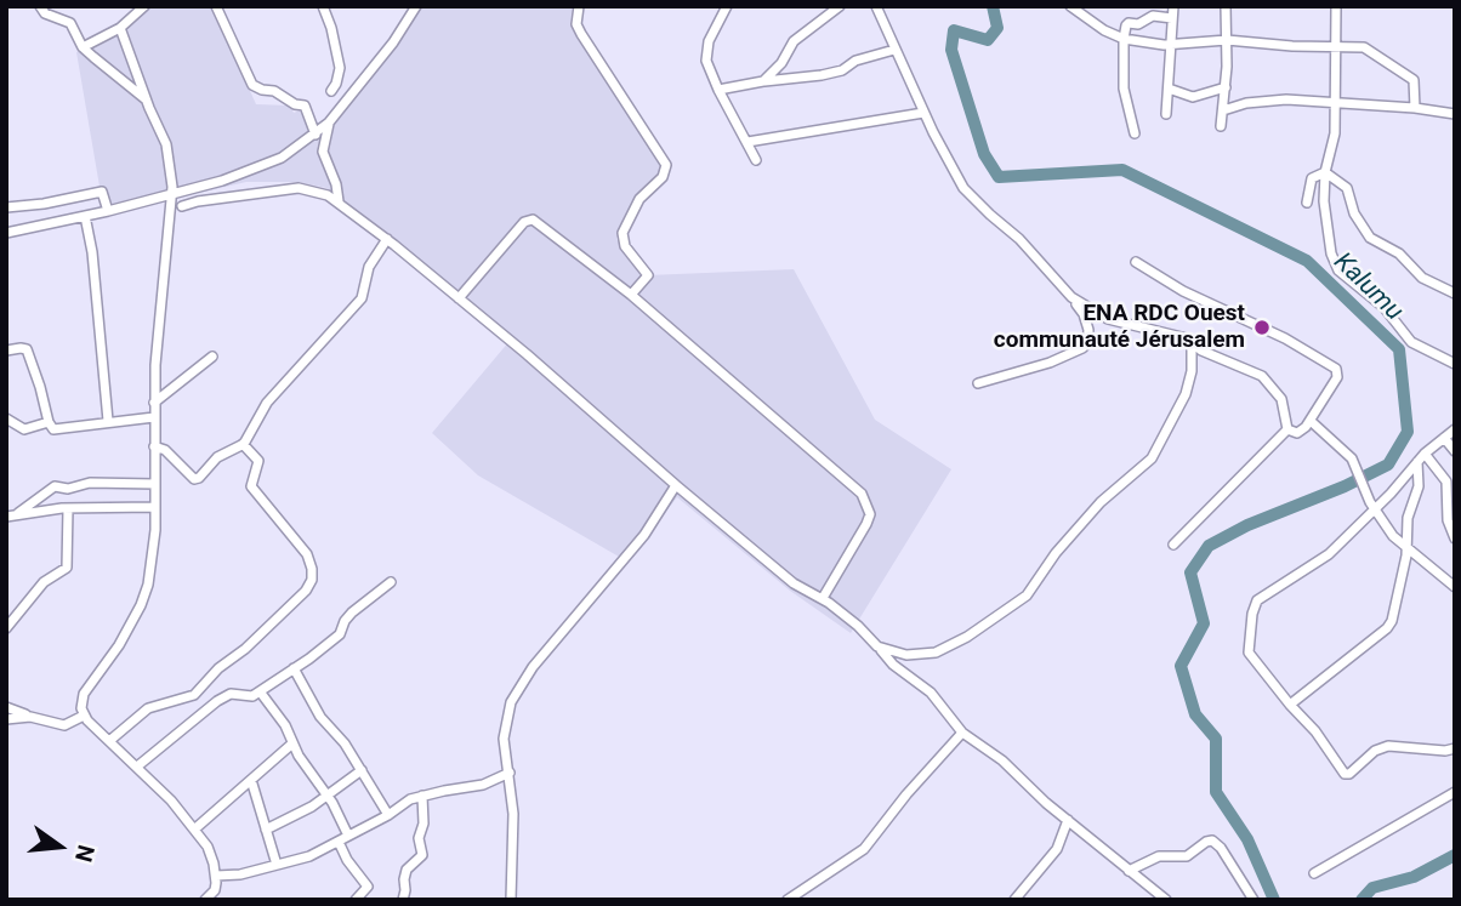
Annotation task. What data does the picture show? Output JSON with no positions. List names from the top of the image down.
{
  "water": ["Kalumu"],
  "places": ["ENA RDC Ouest communauté Jérusalem"],
  "north": "right"
}
